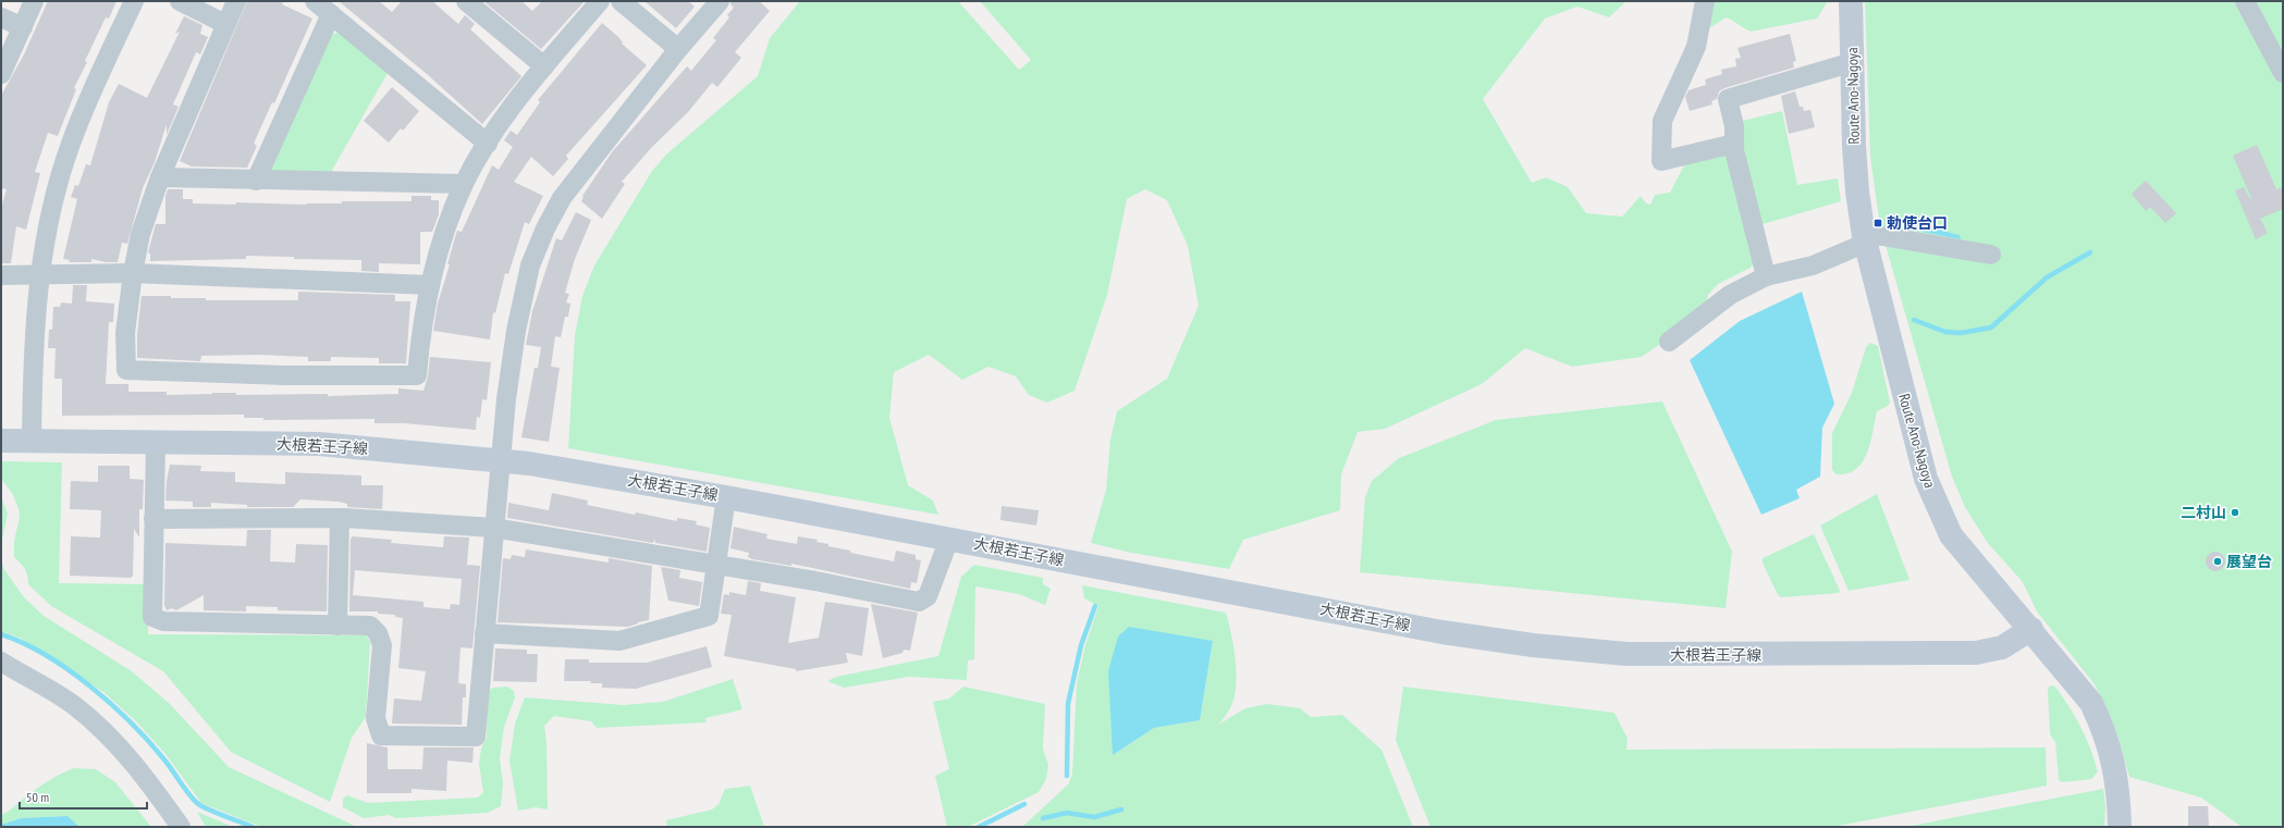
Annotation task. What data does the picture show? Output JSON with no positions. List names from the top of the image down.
{
  "streets": {
    "street": ["Route Ano-Nagoya", "大根若王子線"]
  },
  "crossings": [
    ["Route Ano-Nagoya", "大根若王子線"]
  ],
  "places": {
    "transit": ["勅使台口"],
    "other": ["二村山", "展望台"]
  },
  "scale_bar": "50 m"
}
